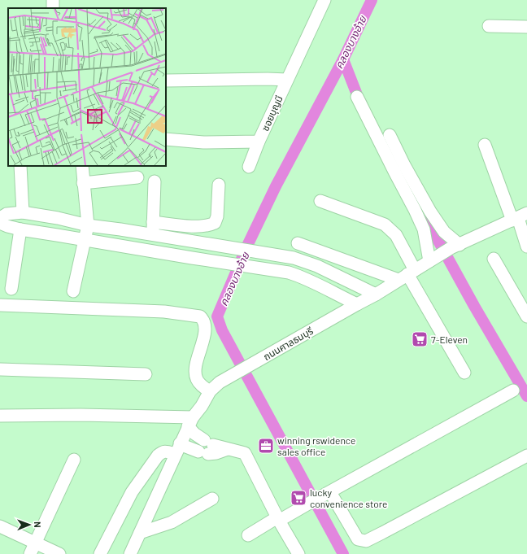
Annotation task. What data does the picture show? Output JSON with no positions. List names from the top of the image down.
{
  "streets": {
    "street": ["ซอยบุญมี", "ถนนศาลธนบุรี"]
  },
  "water": ["คลองบางอ้าย"],
  "places": {
    "supermarket": ["7-Eleven", "lucky convenience store"],
    "office": ["winning rswidence sales office"]
  },
  "north": "right"
}
